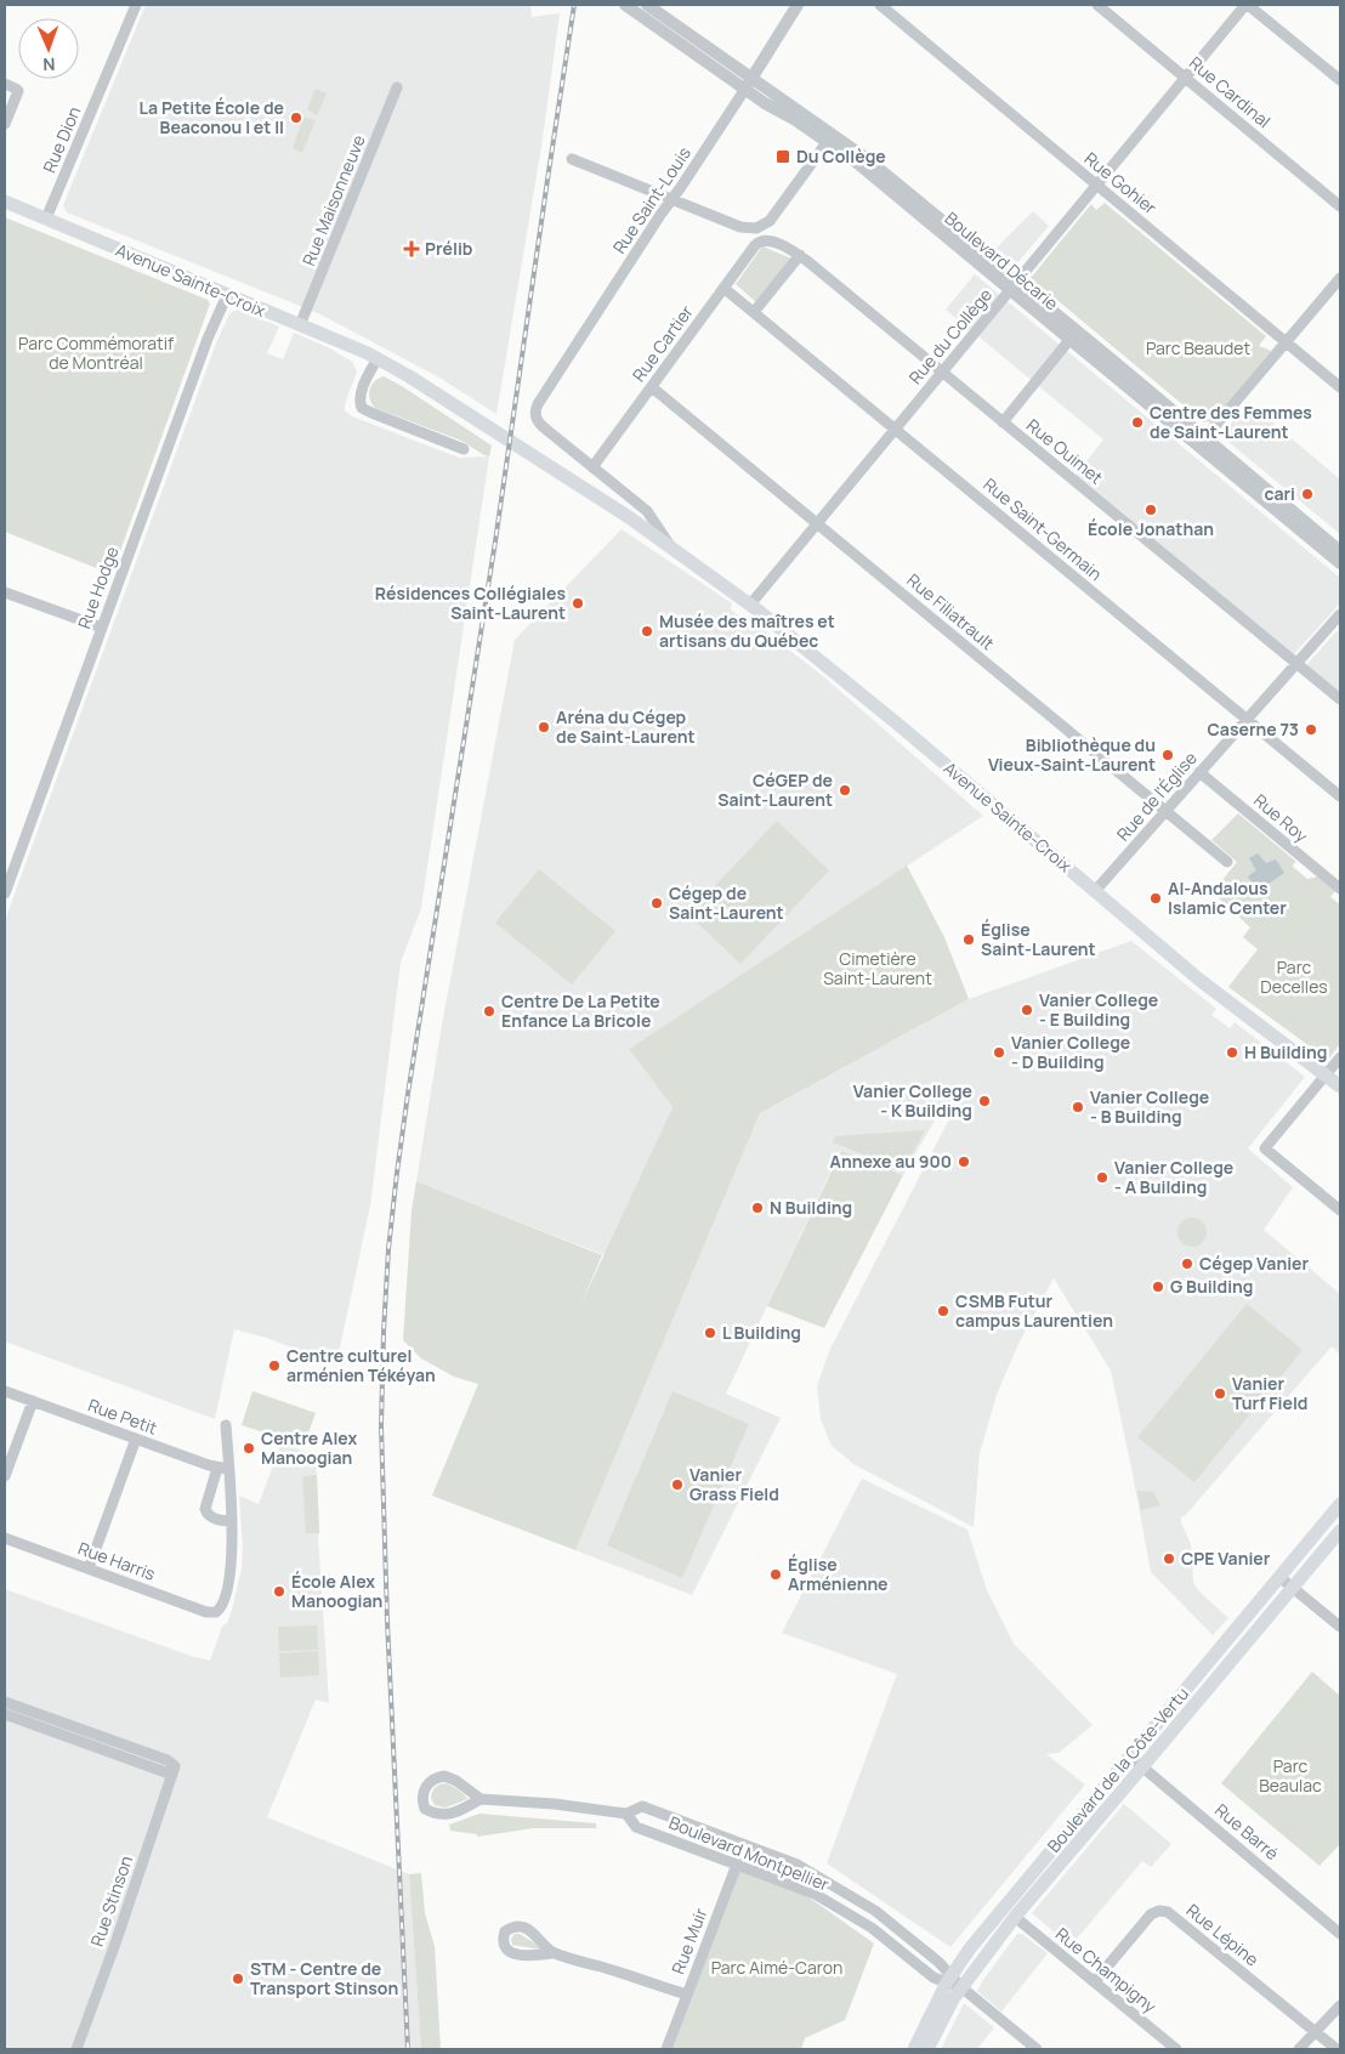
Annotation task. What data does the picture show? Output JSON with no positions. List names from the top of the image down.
{
  "streets": {
    "main road": ["Avenue Sainte-Croix", "Boulevard de la Côte-Vertu"],
    "street": [
      "Rue Cardinal",
      "Rue Dion",
      "Rue Gohier",
      "Rue Maisonneuve",
      "Rue Saint-Louis",
      "Boulevard Décarie",
      "Rue du Collège",
      "Rue Cartier",
      "Rue Ouimet",
      "Rue Saint-Germain",
      "Rue Hodge",
      "Rue Filiatrault",
      "Rue de l'Église",
      "Rue Roy",
      "Rue Petit",
      "Rue Harris",
      "Rue Barré",
      "Boulevard Montpellier",
      "Rue Stinson",
      "Rue Lépine",
      "Rue Muir",
      "Rue Champigny"
    ]
  },
  "crossings": [
    ["Rue Cardinal", "Rue du Collège"],
    ["Rue Dion", "Avenue Sainte-Croix"],
    ["Rue Gohier", "Rue du Collège"],
    ["Rue Maisonneuve", "Avenue Sainte-Croix"],
    ["Rue Saint-Louis", "Boulevard Décarie"],
    ["Rue Saint-Louis", "Avenue Sainte-Croix"],
    ["Boulevard Décarie", "Rue du Collège"],
    ["Avenue Sainte-Croix", "Rue du Collège"],
    ["Avenue Sainte-Croix", "Rue Cartier"],
    ["Avenue Sainte-Croix", "Rue Hodge"],
    ["Avenue Sainte-Croix", "Rue de l'Église"],
    ["Rue du Collège", "Rue Ouimet"],
    ["Rue du Collège", "Rue Saint-Germain"],
    ["Rue du Collège", "Rue Filiatrault"],
    ["Rue Cartier", "Rue Ouimet"],
    ["Rue Cartier", "Rue Saint-Germain"],
    ["Rue Cartier", "Rue Filiatrault"],
    ["Rue Ouimet", "Rue de l'Église"],
    ["Rue Saint-Germain", "Rue de l'Église"],
    ["Rue Filiatrault", "Rue de l'Église"],
    ["Rue de l'Église", "Rue Roy"],
    ["Boulevard de la Côte-Vertu", "Rue Barré"],
    ["Boulevard de la Côte-Vertu", "Boulevard Montpellier"],
    ["Boulevard de la Côte-Vertu", "Rue Champigny"],
    ["Boulevard Montpellier", "Rue Muir"],
    ["Rue Lépine", "Rue Champigny"]
  ],
  "parks": [
    "Parc Commémoratif de Montréal",
    "Parc Beaudet",
    "Cimetière Saint-Laurent",
    "Parc Decelles",
    "Parc Beaulac",
    "Parc Aimé-Caron"
  ],
  "places": {
    "other": [
      "La Petite École de Beaconou I et II",
      "Centre des Femmes de Saint-Laurent",
      "cari",
      "École Jonathan",
      "Résidences Collégiales Saint-Laurent",
      "Musée des maîtres et artisans du Québec",
      "Aréna du Cégep de Saint-Laurent",
      "Caserne 73",
      "Bibliothèque du Vieux-Saint-Laurent",
      "CéGEP de Saint-Laurent",
      "Al-Andalous Islamic Center",
      "Cégep de Saint-Laurent",
      "Église Saint-Laurent",
      "Vanier College - E Building",
      "Centre De La Petite Enfance La Bricole",
      "Vanier College - D Building",
      "H Building",
      "Vanier College - K Building",
      "Vanier College - B Building",
      "Annexe au 900",
      "Vanier College - A Building",
      "N Building",
      "Cégep Vanier",
      "G Building",
      "CSMB Futur campus Laurentien",
      "L Building",
      "Centre culturel arménien Tékéyan",
      "Vanier Turf Field",
      "Centre Alex Manoogian",
      "Vanier Grass Field",
      "CPE Vanier",
      "Église Arménienne",
      "École Alex Manoogian",
      "STM - Centre de Transport Stinson"
    ],
    "transit": ["Du Collège"],
    "health": ["Prélib"]
  },
  "north": "bottom"
}
